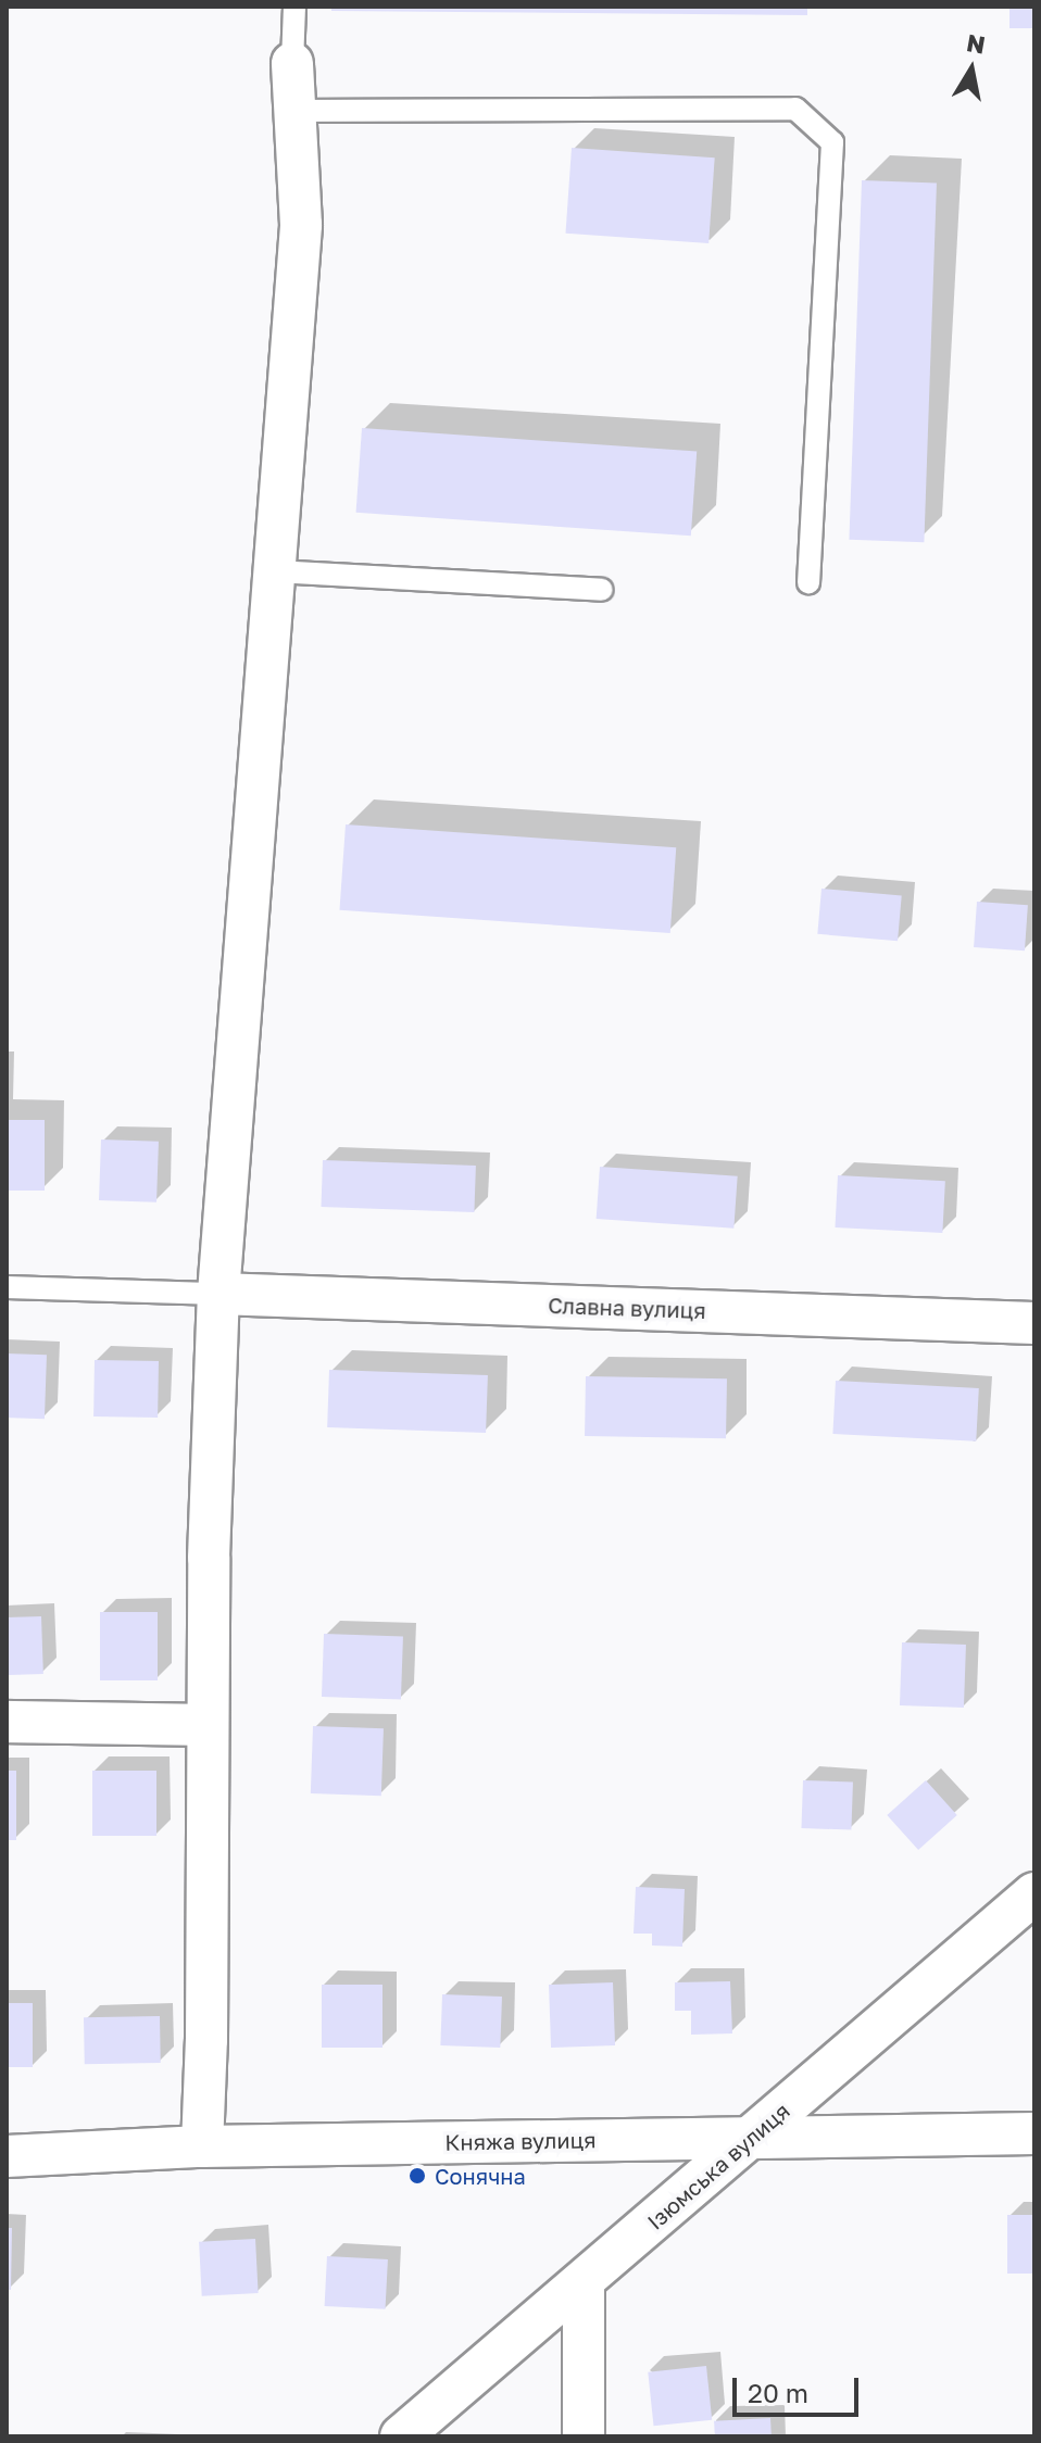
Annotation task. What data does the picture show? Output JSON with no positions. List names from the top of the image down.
{
  "streets": {
    "street": ["Славна вулиця", "Княжа вулиця", "Ізюмська вулиця"]
  },
  "crossings": [
    ["Княжа вулиця", "Ізюмська вулиця"]
  ],
  "places": ["Сонячна"],
  "scale_bar": "20 m",
  "north": "top"
}
